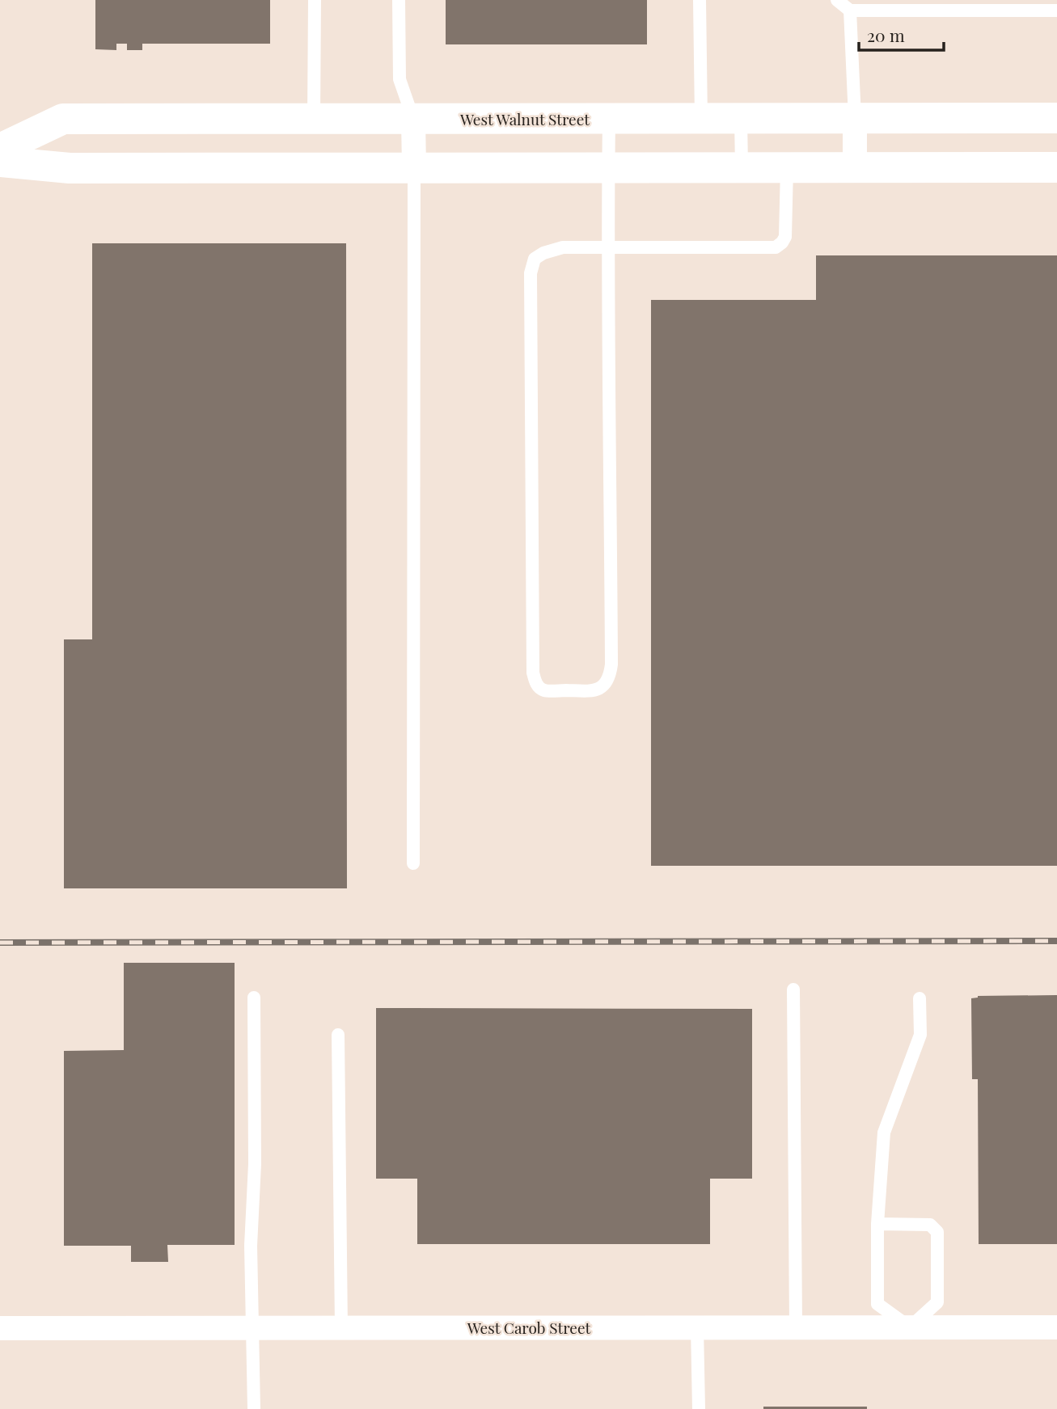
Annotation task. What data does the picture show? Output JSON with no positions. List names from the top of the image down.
{
  "streets": {
    "street": ["West Walnut Street", "West Carob Street"]
  },
  "scale_bar": "20 m"
}
